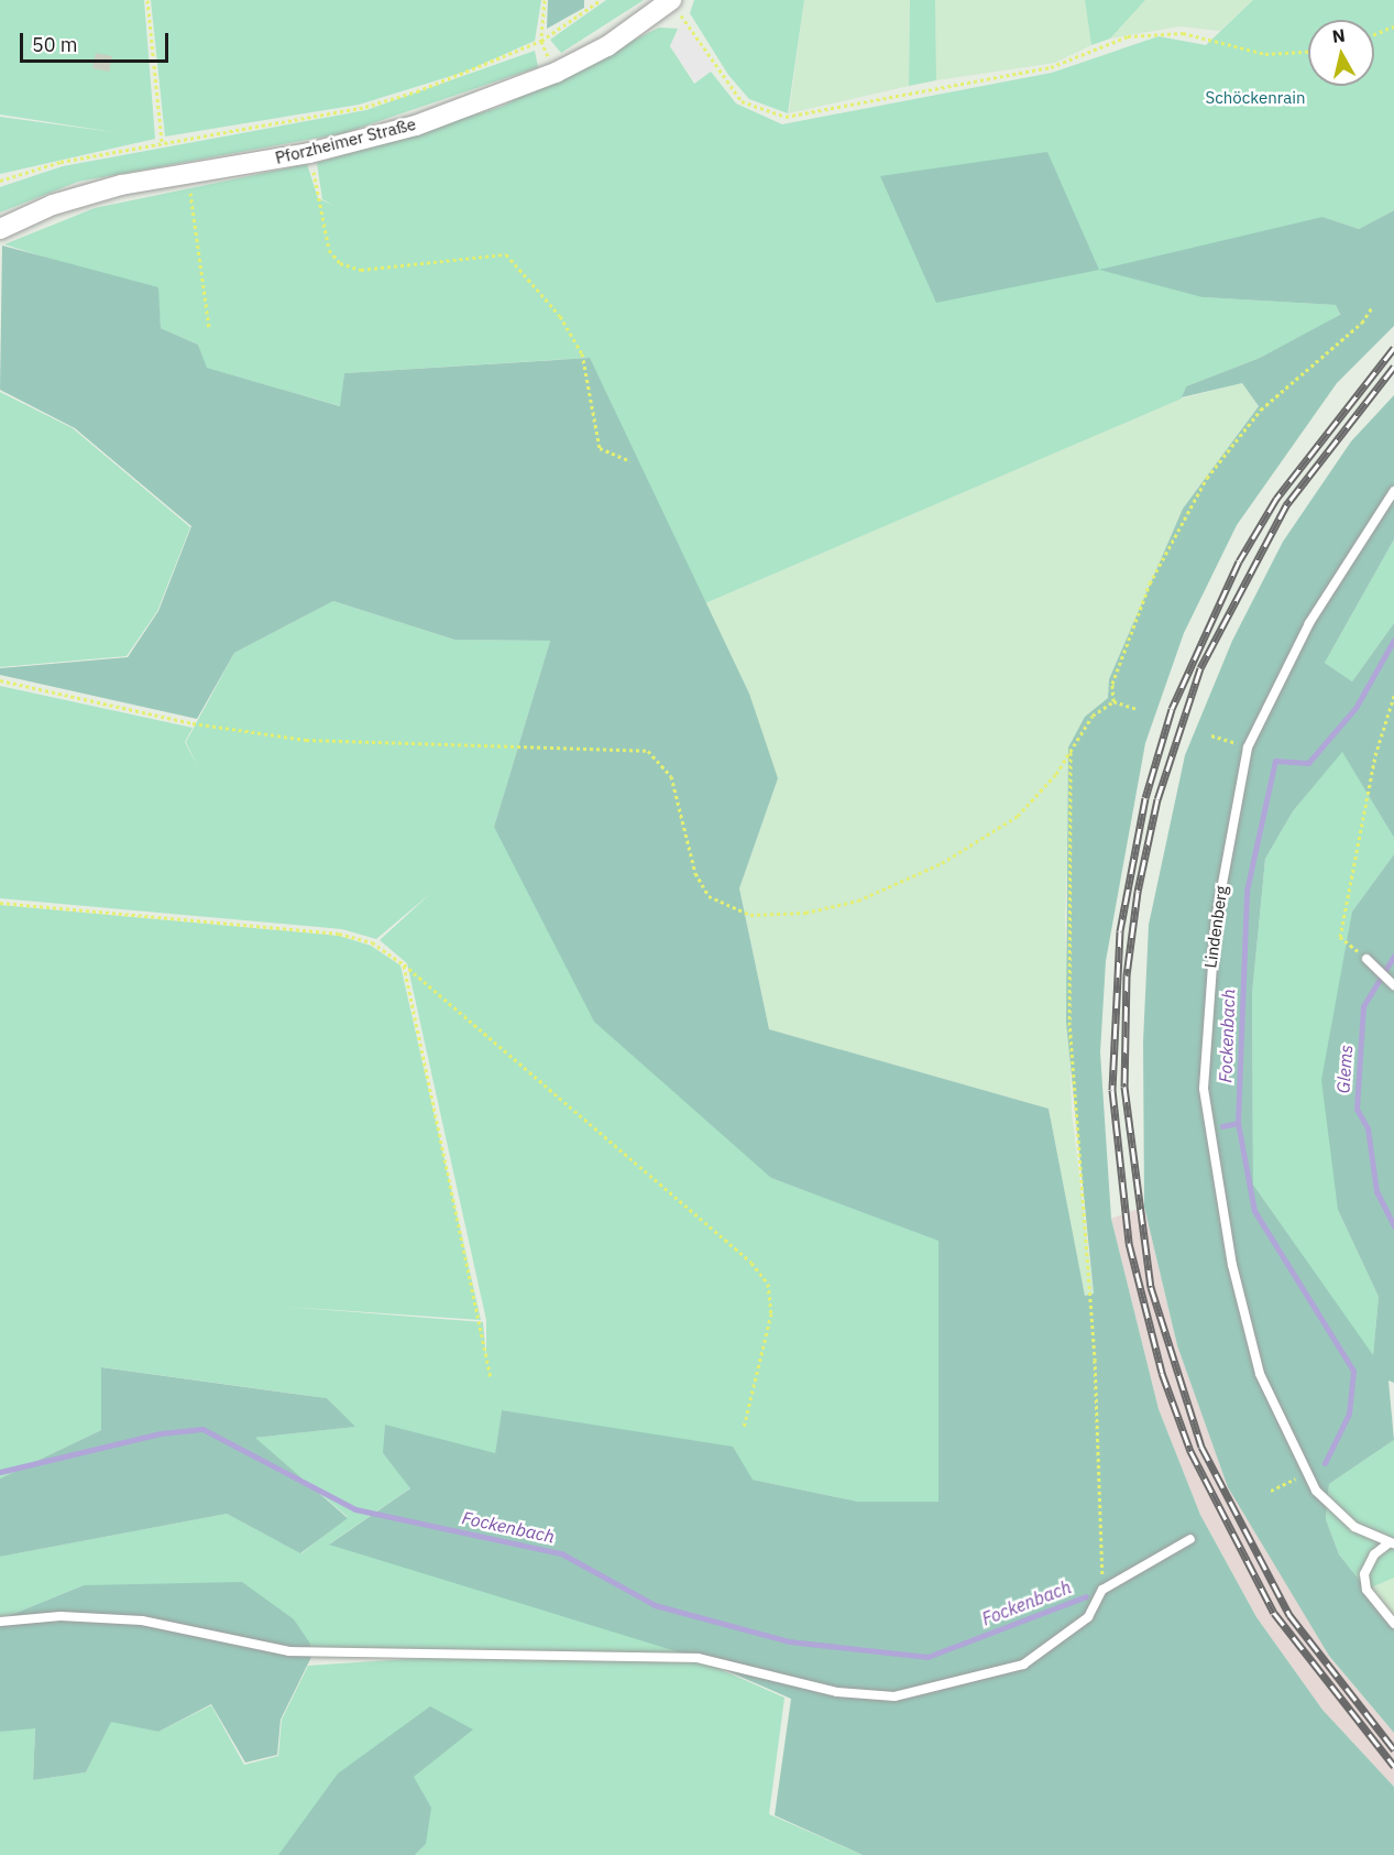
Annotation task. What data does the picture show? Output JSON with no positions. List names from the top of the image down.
{
  "streets": {
    "street": ["Pforzheimer Straße"],
    "lane": ["Lindenberg"]
  },
  "water": ["Fockenbach", "Glems"],
  "parks": ["Schöckenrain"],
  "scale_bar": "50 m",
  "north": "top"
}
